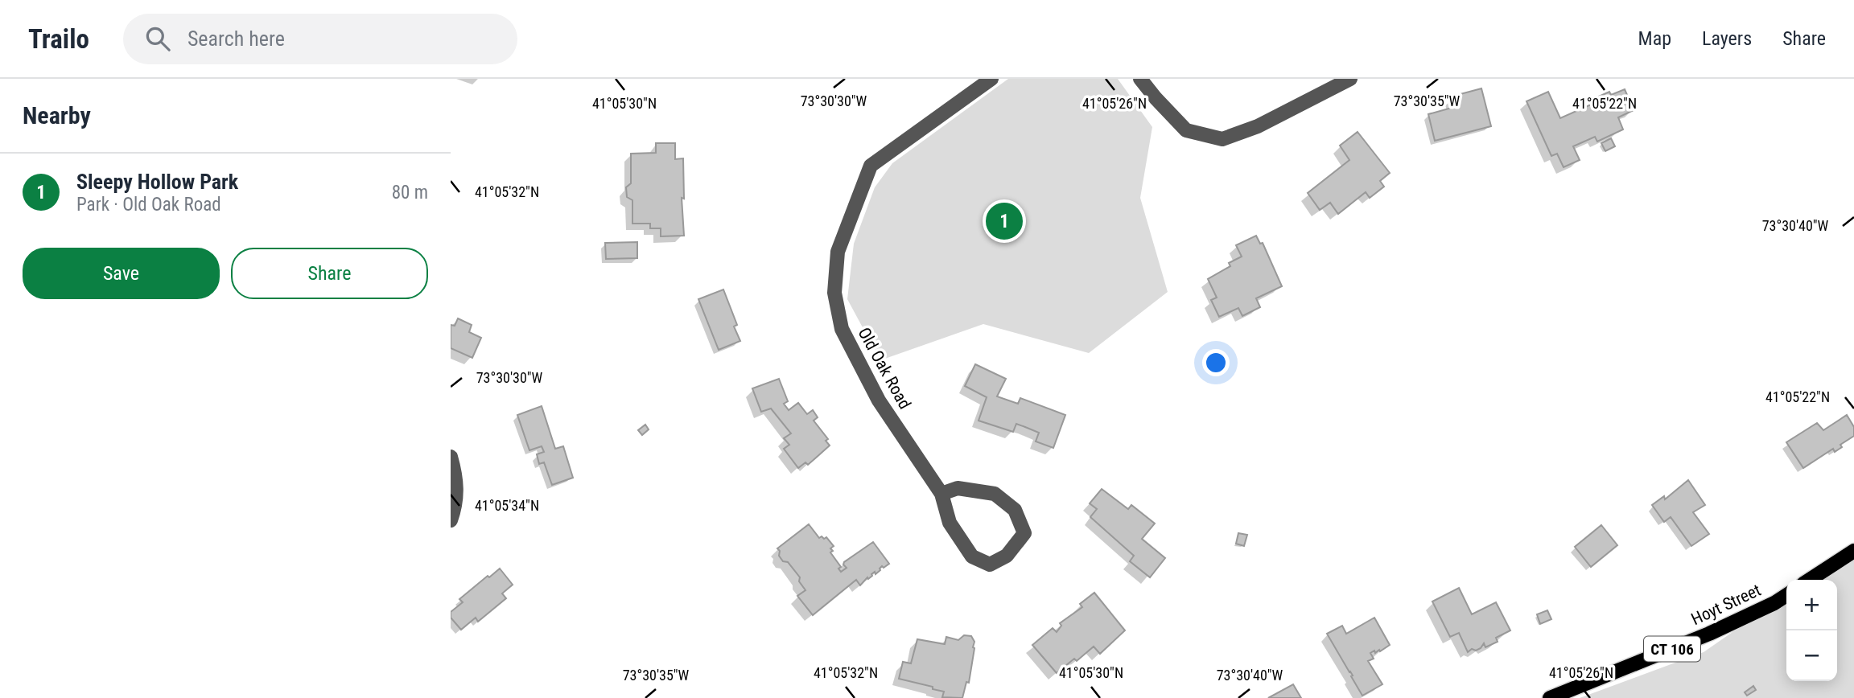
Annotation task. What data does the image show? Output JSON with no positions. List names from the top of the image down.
{
  "streets": {
    "main road": ["Hoyt Street", "CT 106"],
    "street": ["Old Oak Road"]
  },
  "page": {
    "header": "Trailo",
    "search": "Search here",
    "nav": ["Map", "Layers", "Share"],
    "heading": "Nearby",
    "list": [
      {
        "mark": "1",
        "name": "Sleepy Hollow Park",
        "note": "Park · Old Oak Road",
        "value": "80 m"
      }
    ],
    "pins": "1",
    "buttons": ["Save", "Share"],
    "map_buttons": ["+", "−"]
  },
  "coordinates": [
    "73°30'30\"W",
    "73°30'35\"W",
    "41°05'30\"N",
    "41°05'26\"N",
    "41°05'22\"N",
    "41°05'32\"N",
    "73°30'40\"W",
    "41°05'34\"N"
  ]
}
